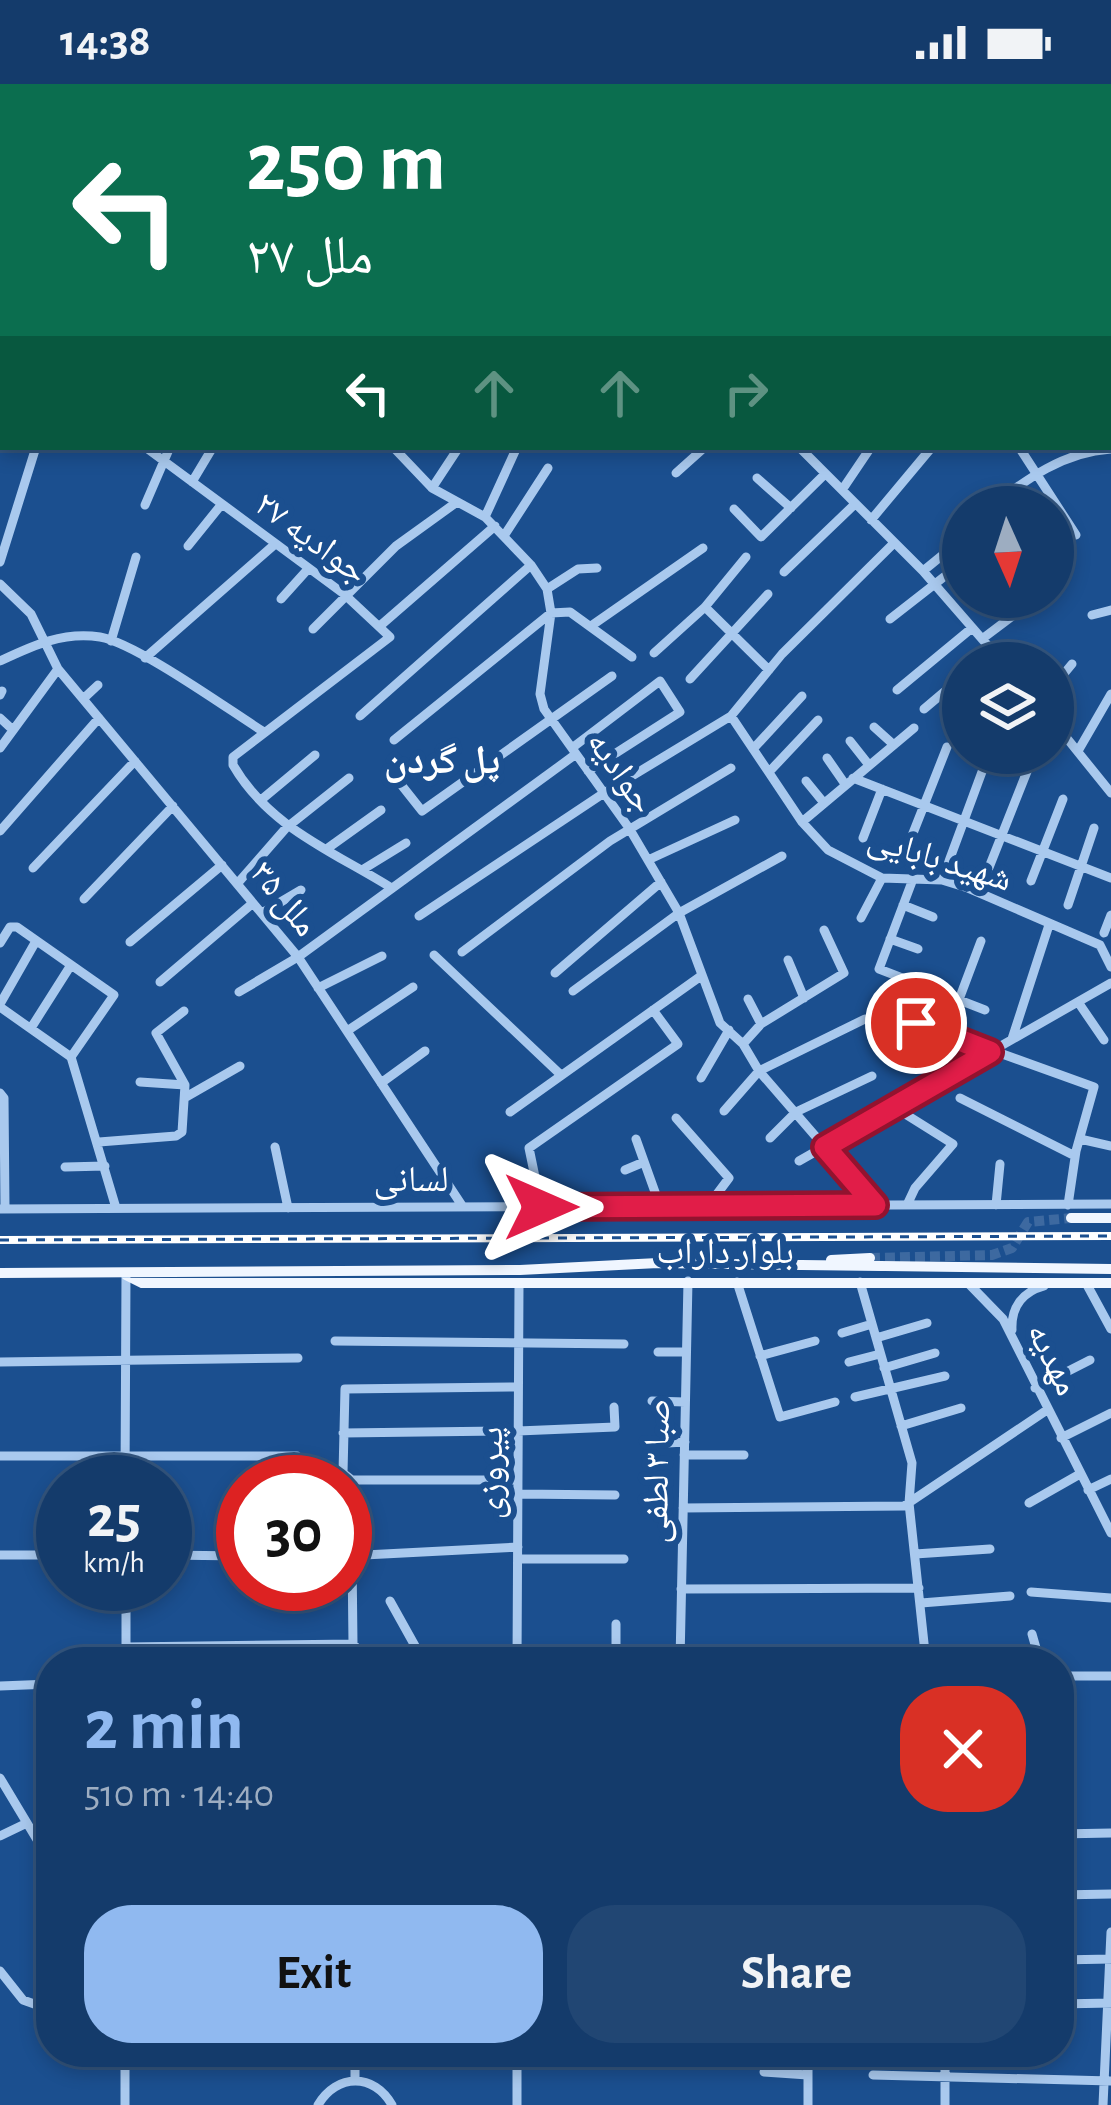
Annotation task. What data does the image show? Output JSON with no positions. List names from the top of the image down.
{
  "streets": {
    "main road": ["بلوار داراب"],
    "street": [
      "جوادیه ۲۷",
      "جوادیه",
      "شهید بابایی",
      "ملل ۳۵",
      "لسانی",
      "مهدیه",
      "صبا ۳ لطفی",
      "پیروزی"
    ]
  },
  "crossings": [
    ["جوادیه ۲۷", "جوادیه"],
    ["جوادیه", "لسانی"],
    ["ملل ۳۵", "لسانی"],
    ["بلوار داراب", "مهدیه"],
    ["بلوار داراب", "صبا ۳ لطفی"],
    ["بلوار داراب", "پیروزی"]
  ],
  "districts": ["پل گردن"],
  "north": "bottom",
  "page": {
    "status": "14:38",
    "turn": ["250 m", "ملل ۲۷"],
    "speed": "25 km/h",
    "limit": "30",
    "heading": ["2 min", "510 m · 14:40"],
    "buttons": ["Exit", "Share"]
  }
}
